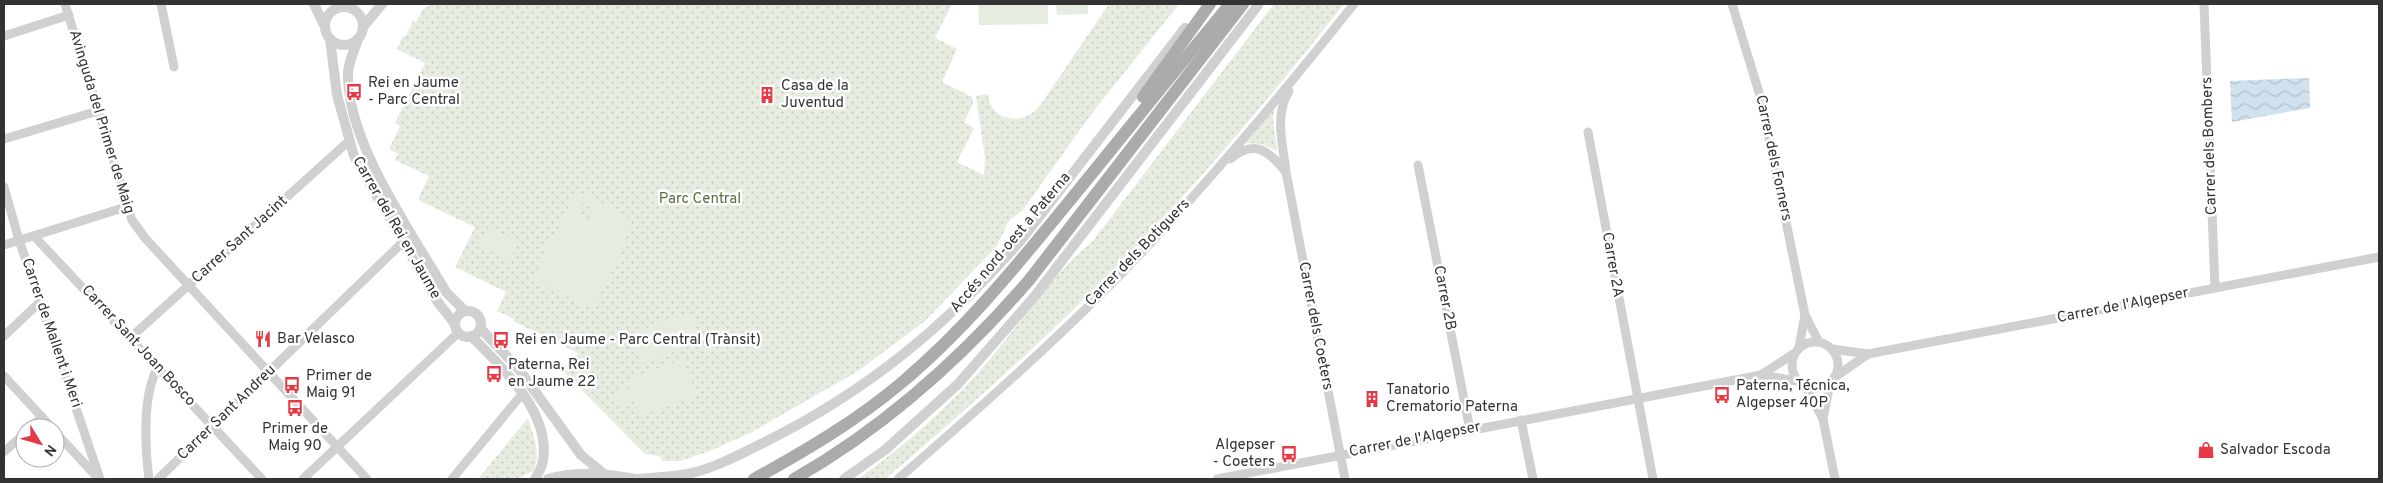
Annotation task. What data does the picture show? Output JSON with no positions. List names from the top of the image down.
{
  "streets": {
    "main road": ["Accés nord-oest a Paterna"],
    "street": [
      "Avinguda del Primer de Maig",
      "Carrer dels Bombers",
      "Carrer dels Forners",
      "Carrer del Rei en Jaume",
      "Carrer Sant Jacint",
      "Carrer dels Botiguers",
      "Carrer 2A",
      "Carrer 2B",
      "Carrer de l'Algepser",
      "Carrer dels Coeters",
      "Carrer de Mallent i Meri",
      "Carrer Sant Joan Bosco",
      "Carrer Sant Andreu"
    ]
  },
  "crossings": [
    ["Avinguda del Primer de Maig", "Carrer Sant Jacint"],
    ["Avinguda del Primer de Maig", "Carrer Sant Andreu"],
    ["Carrer dels Bombers", "Carrer de l'Algepser"],
    ["Carrer del Rei en Jaume", "Carrer Sant Jacint"],
    ["Carrer del Rei en Jaume", "Carrer Sant Andreu"],
    ["Carrer Sant Jacint", "Carrer Sant Joan Bosco"],
    ["Carrer dels Botiguers", "Carrer dels Coeters"],
    ["Carrer 2A", "Carrer de l'Algepser"],
    ["Carrer 2B", "Carrer de l'Algepser"],
    ["Carrer de l'Algepser", "Carrer dels Coeters"],
    ["Carrer Sant Joan Bosco", "Carrer Sant Andreu"]
  ],
  "parks": ["Parc Central"],
  "places": {
    "bus stop": [
      "Rei en Jaume - Parc Central",
      "Rei en Jaume - Parc Central (Trànsit)",
      "Paterna, Rei en Jaume 22",
      "Primer de Maig 91",
      "Paterna, Técnica, Algepser 40P",
      "Primer de Maig 90",
      "Algepser - Coeters"
    ],
    "building": ["Casa de la Juventud", "Tanatorio Crematorio Paterna"],
    "restaurant": ["Bar Velasco"],
    "shop": ["Salvador Escoda"]
  },
  "north": "bottom right"
}
